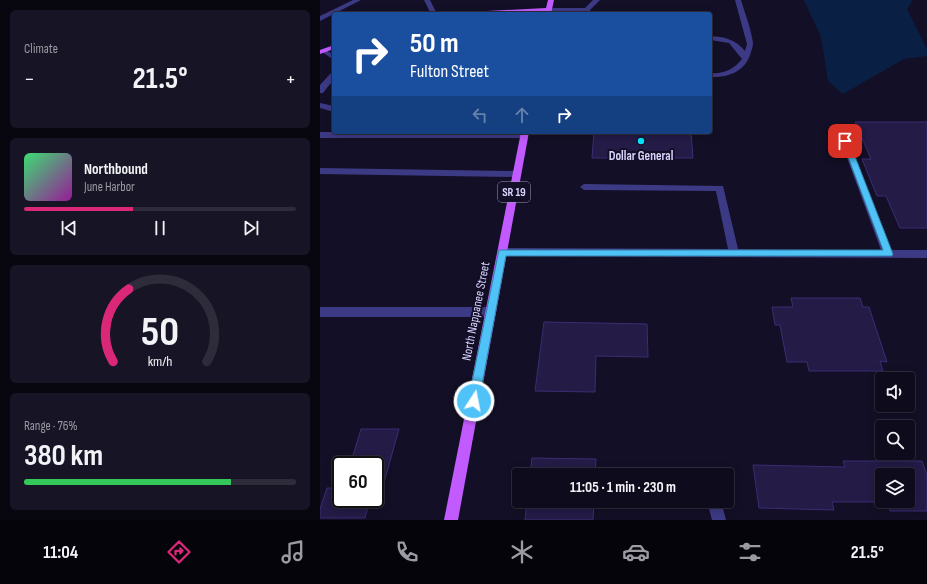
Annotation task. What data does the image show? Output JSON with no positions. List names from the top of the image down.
{
  "streets": {
    "main road": ["SR 19", "North Nappanee Street"]
  },
  "places": ["Dollar General"],
  "page": {
    "tile": [
      "Climate",
      ["Range · 76%", "380 km"]
    ],
    "turn": ["50 m", "Fulton Street"],
    "heat": ["−", "21.5°", "+"],
    "song": ["Northbound", "June Harbor"],
    "limit": "60",
    "trip": "11:05 · 1 min · 230 m",
    "tabs": ["11:04", "21.5°"],
    "gauge": ["50", "km/h"]
  }
}
